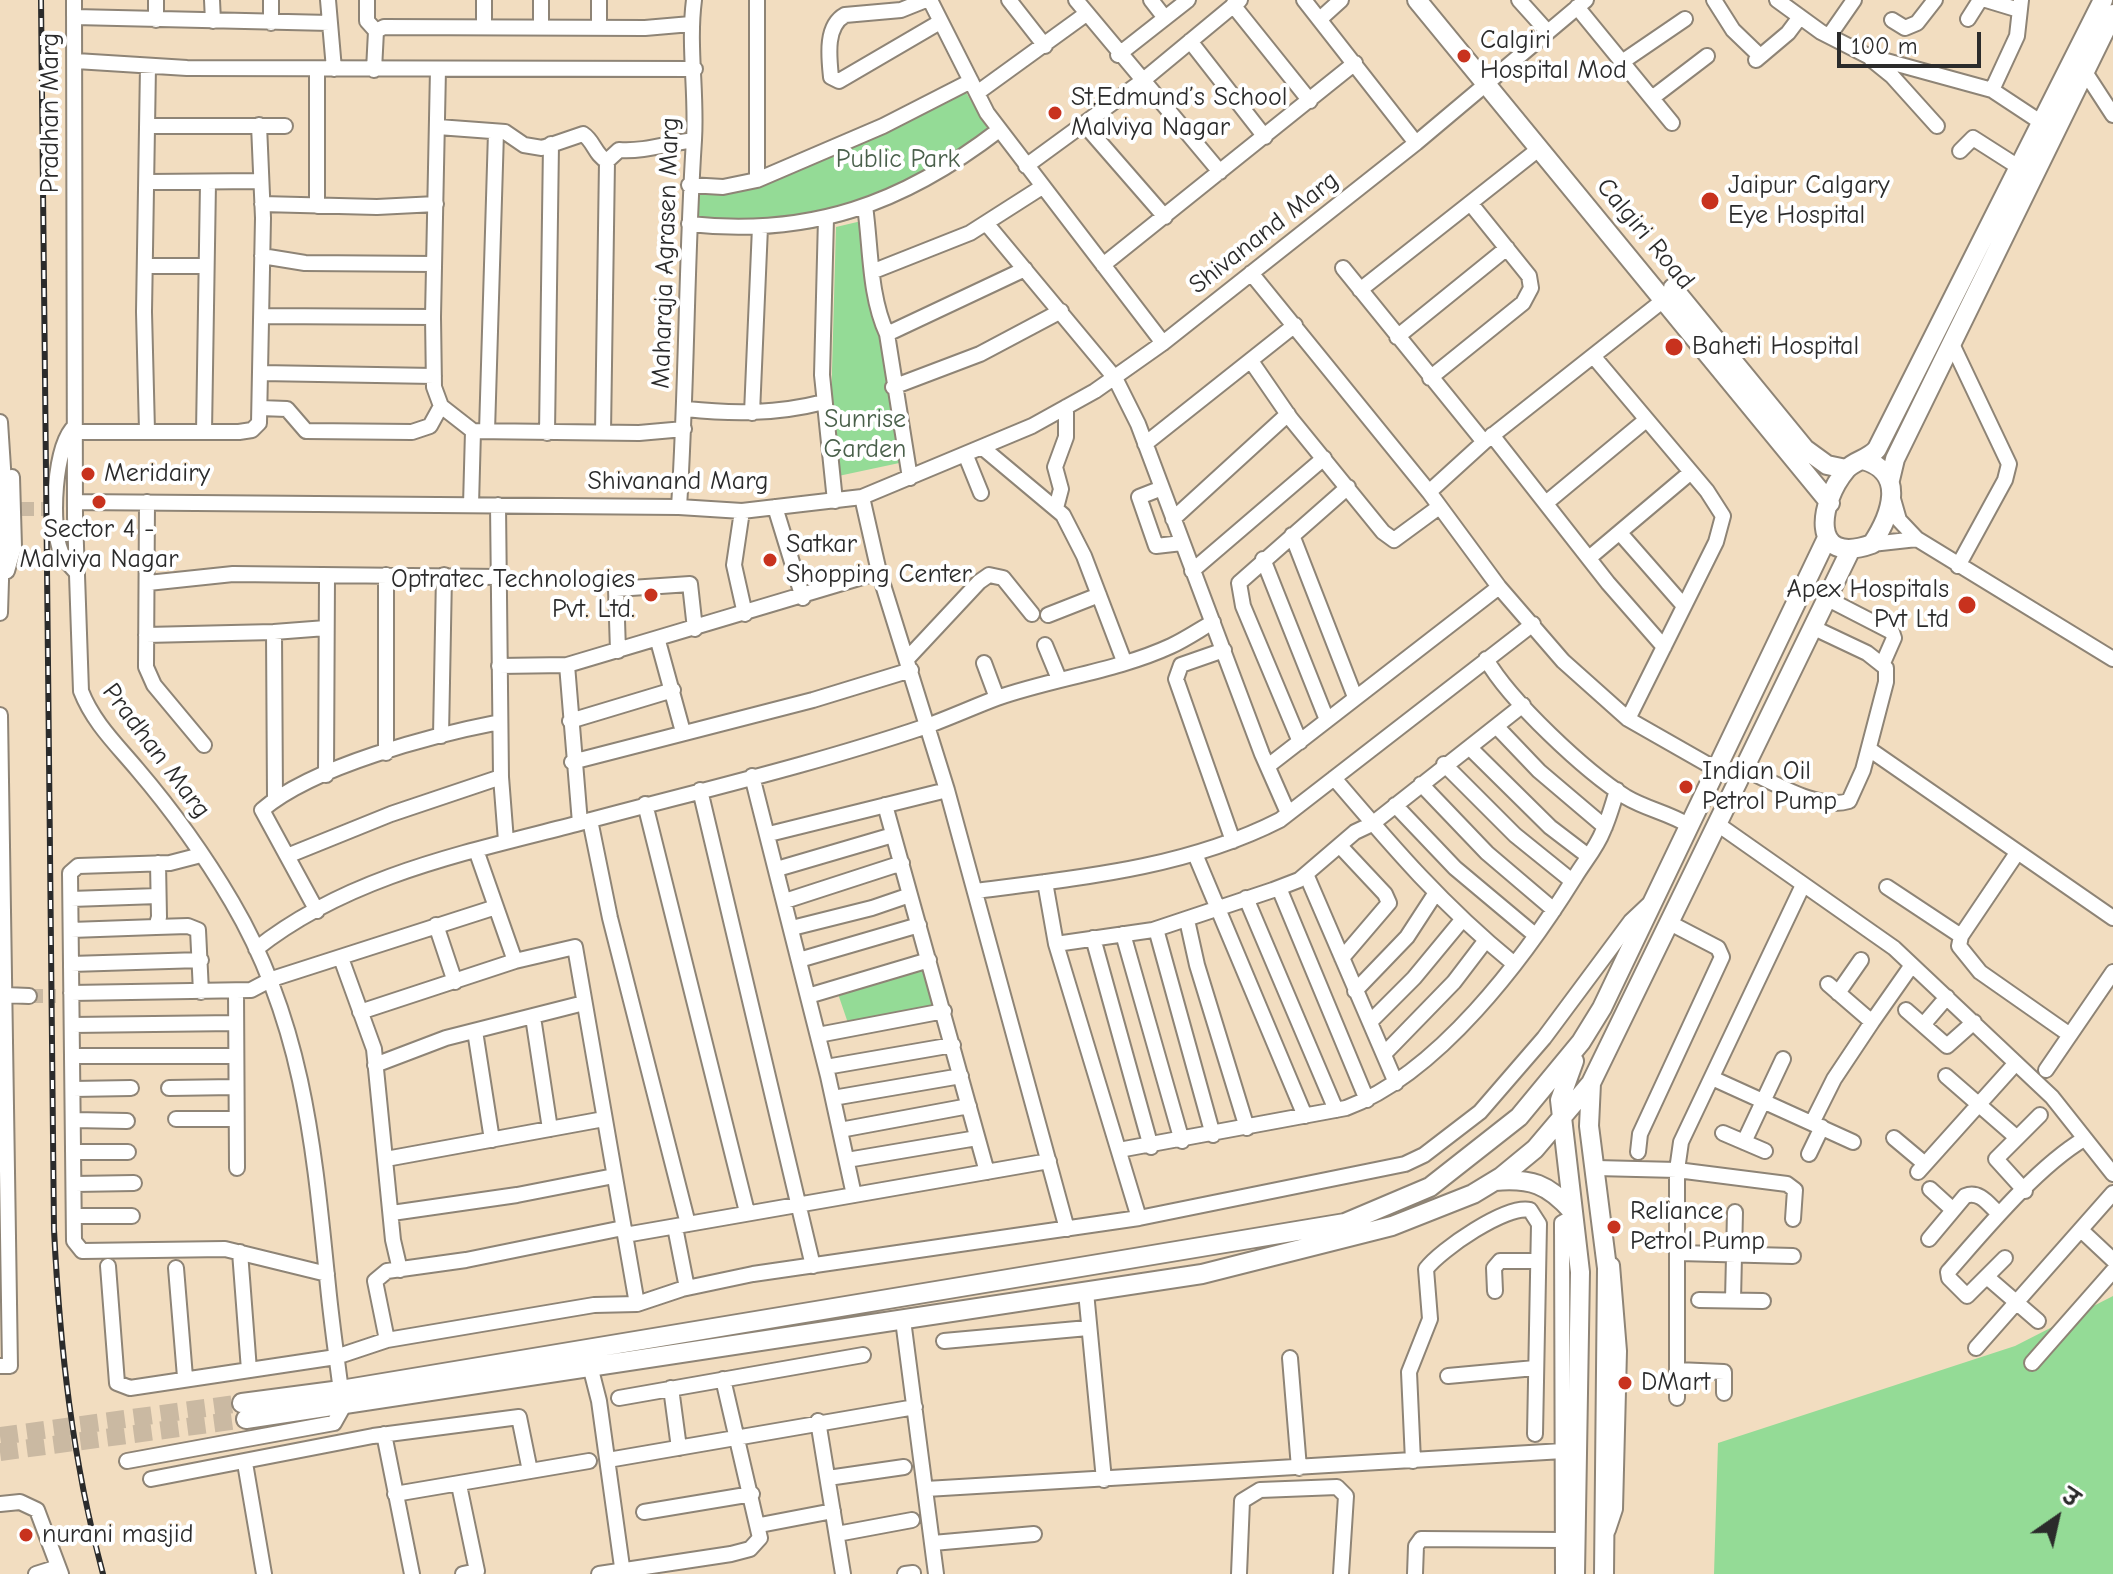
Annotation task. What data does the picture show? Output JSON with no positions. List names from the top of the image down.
{
  "streets": {
    "main road": ["Calgiri Road"],
    "street": ["Pradhan Marg", "Shivanand Marg", "Maharaja Agrasen Marg"]
  },
  "crossings": [
    ["Pradhan Marg", "Shivanand Marg"],
    ["Shivanand Marg", "Calgiri Road"],
    ["Shivanand Marg", "Maharaja Agrasen Marg"]
  ],
  "parks": ["Public Park", "Sunrise Garden"],
  "places": [
    "Calgiri Hospital Mod",
    "St.Edmund’s School Malviya Nagar",
    "Jaipur Calgary Eye Hospital",
    "Baheti Hospital",
    "Meridairy",
    "Sector 4 - Malviya Nagar",
    "Satkar Shopping Center",
    "Optratec Technologies Pvt. Ltd.",
    "Apex Hospitals Pvt Ltd",
    "Indian Oil Petrol Pump",
    "Reliance Petrol Pump",
    "DMart",
    "nurani masjid"
  ],
  "scale_bar": "100 m",
  "north": "top right"
}
